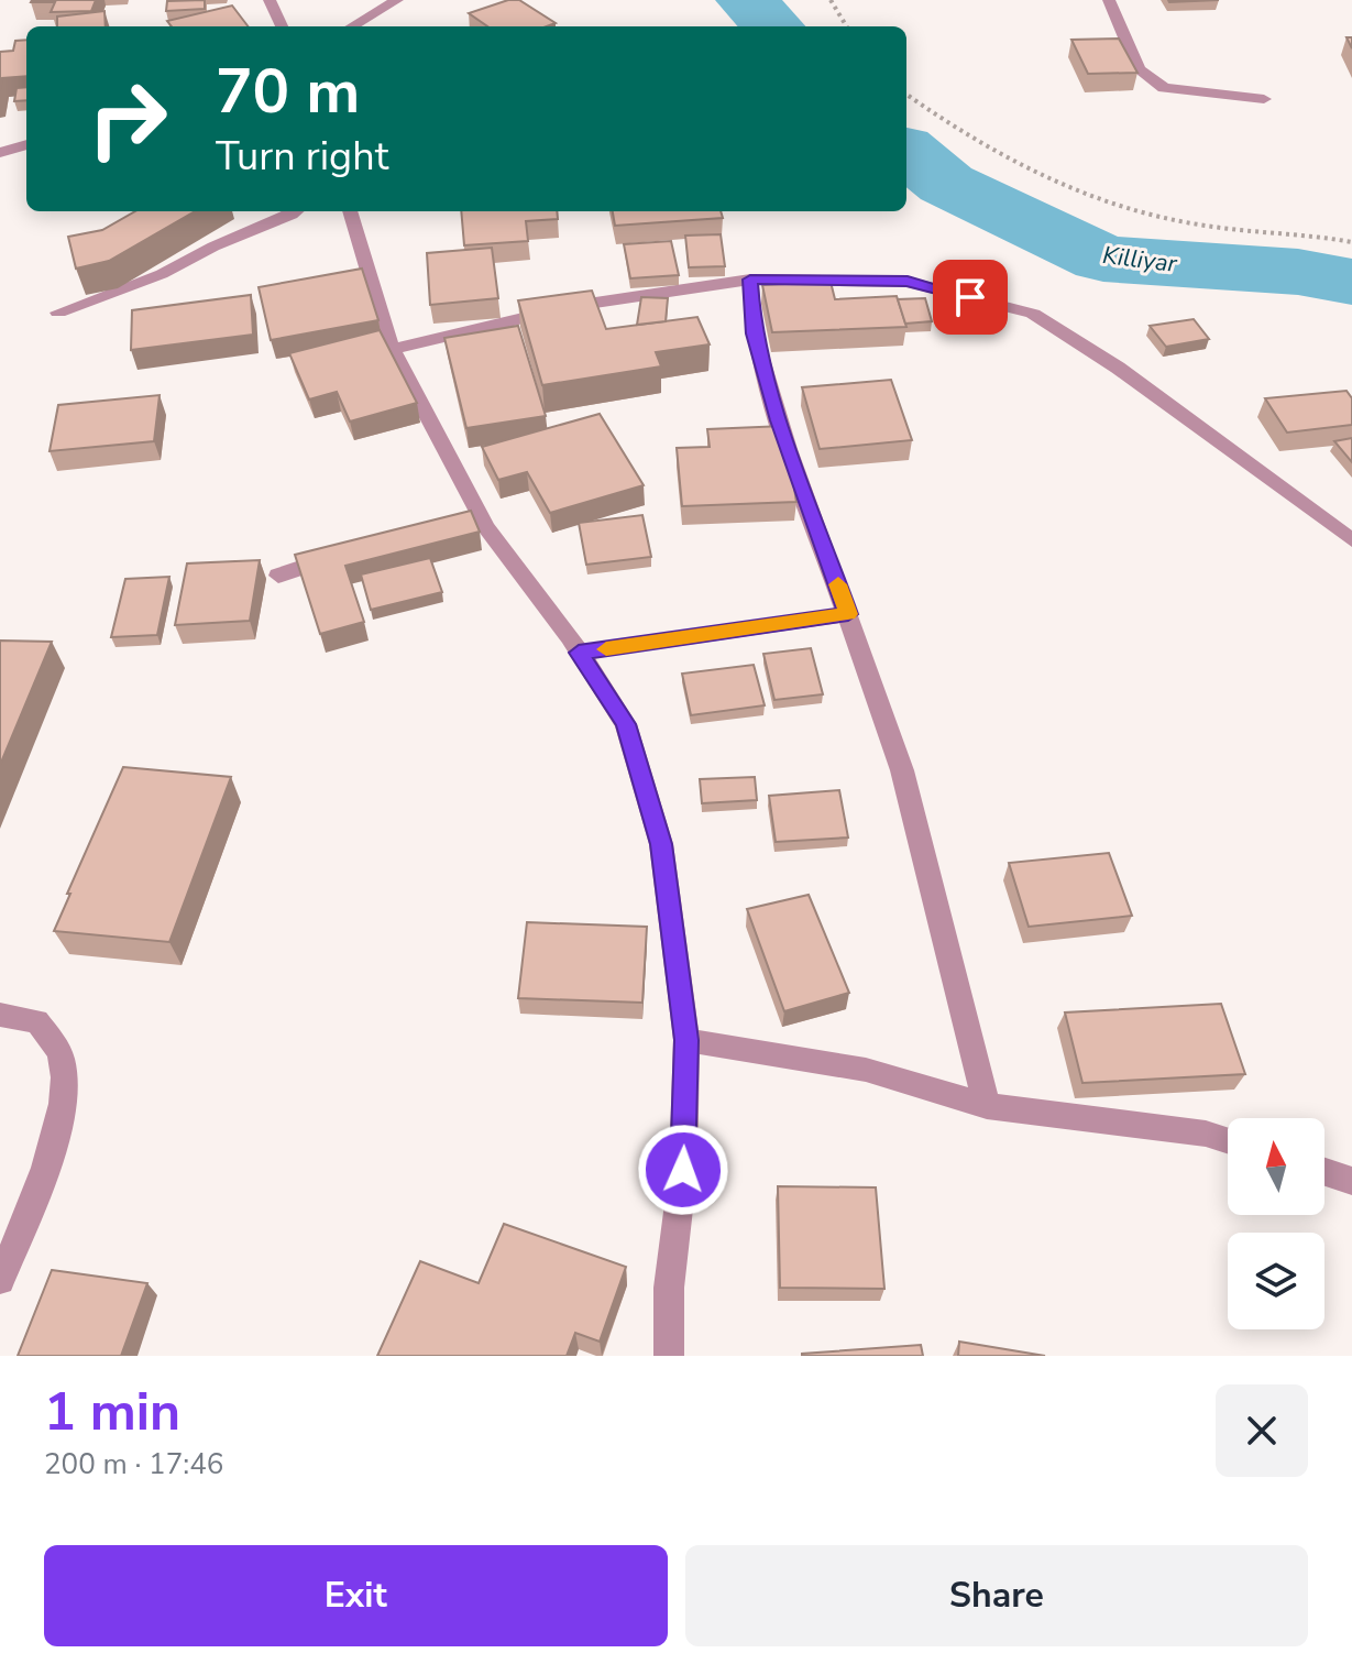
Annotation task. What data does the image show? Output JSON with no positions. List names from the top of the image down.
{
  "water": ["Killiyar"],
  "north": "top",
  "page": {
    "turn": ["70 m", "Turn right"],
    "heading": ["1 min", "200 m · 17:46"],
    "buttons": ["Exit", "Share"]
  }
}
